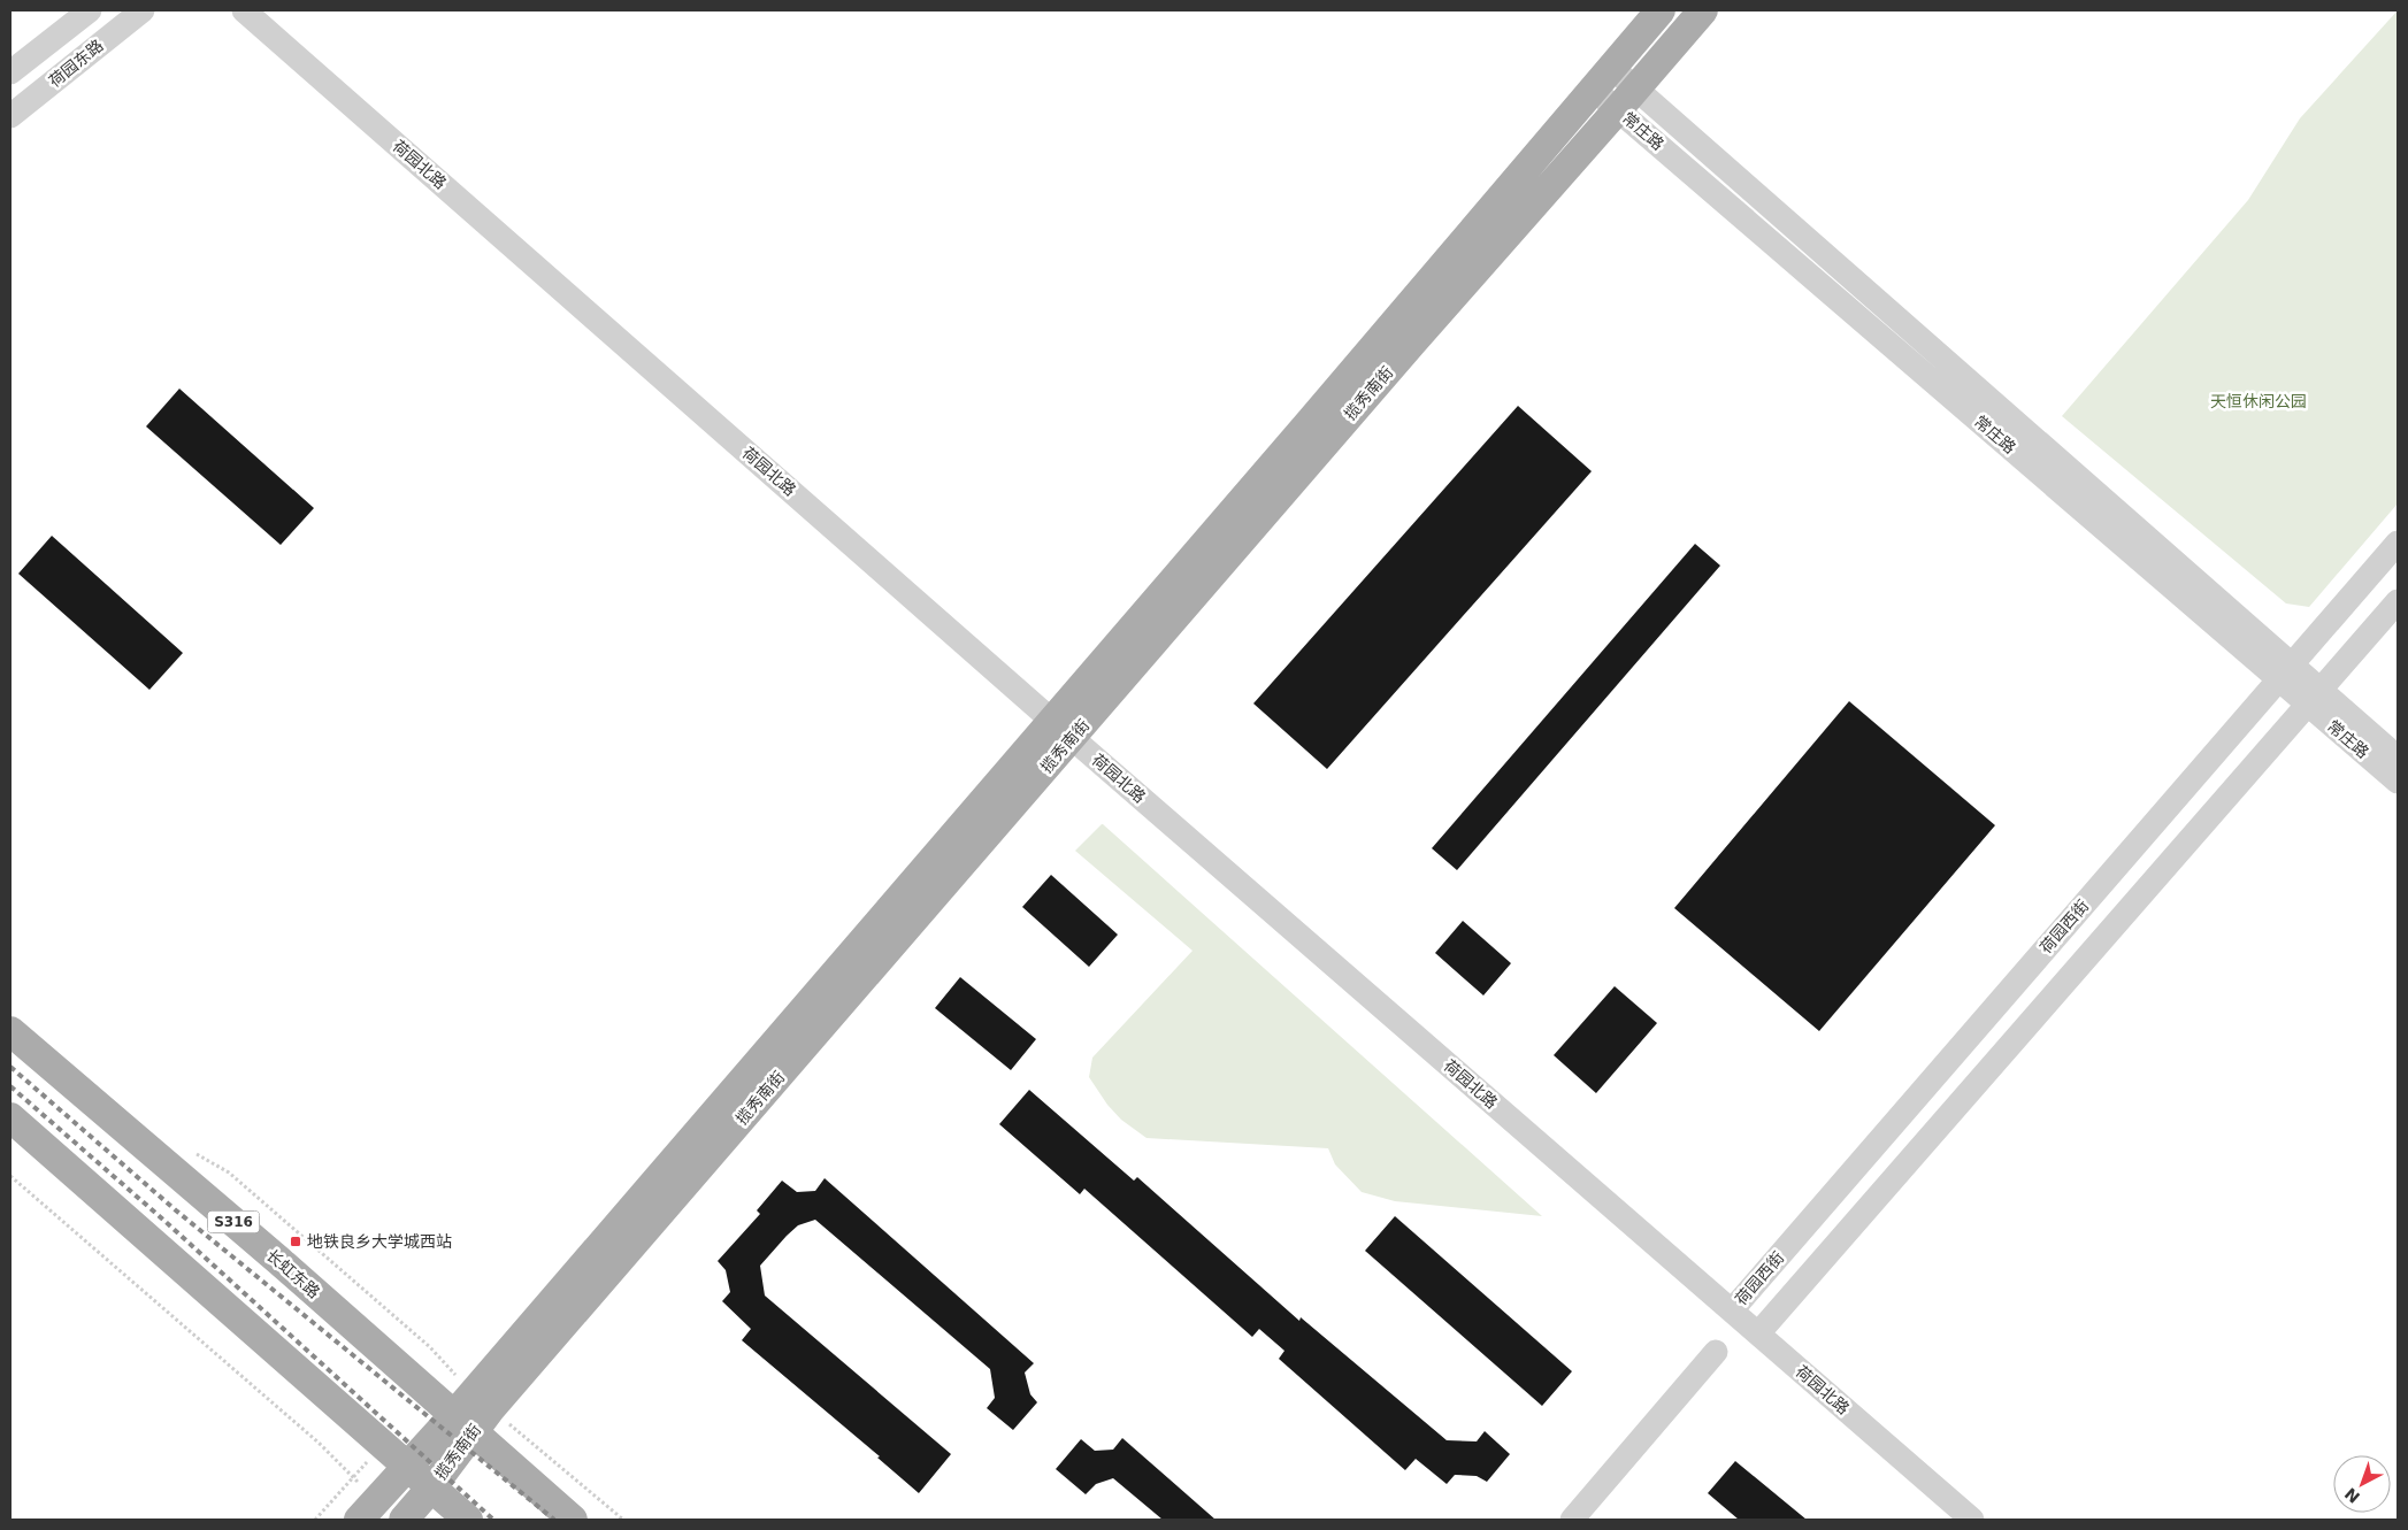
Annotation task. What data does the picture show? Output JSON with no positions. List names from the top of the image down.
{
  "streets": {
    "main road": ["揽秀南街", "S316", "长虹东路"],
    "street": [
      "荷园东路",
      "常庄路",
      "荷园北路",
      "荷园西街"
    ]
  },
  "crossings": [
    ["常庄路", "揽秀南街"],
    ["常庄路", "荷园西街"],
    ["荷园北路", "揽秀南街"],
    ["荷园北路", "荷园西街"],
    ["揽秀南街", "长虹东路"]
  ],
  "parks": ["天恒休闲公园"],
  "places": {
    "transit": ["地铁良乡大学城西站"]
  },
  "north": "bottom left"
}
